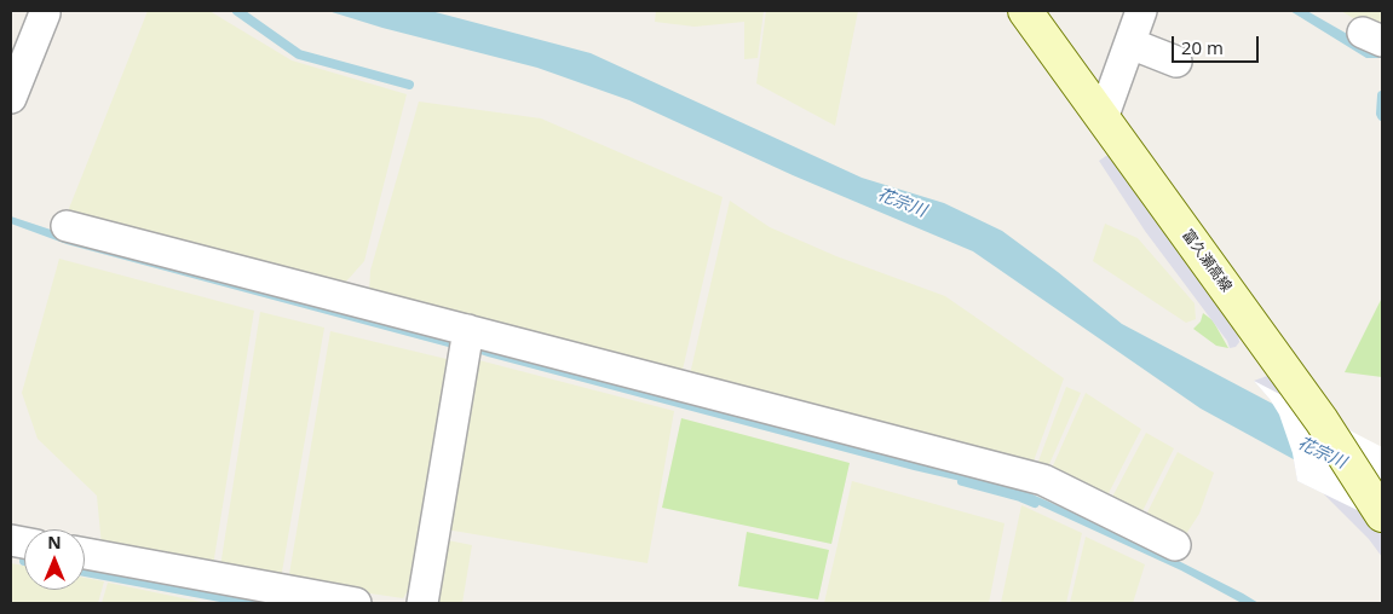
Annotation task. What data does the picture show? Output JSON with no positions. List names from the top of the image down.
{
  "streets": {
    "main road": ["富久瀬高線"]
  },
  "water": ["花宗川"],
  "scale_bar": "20 m",
  "north": "top"
}
